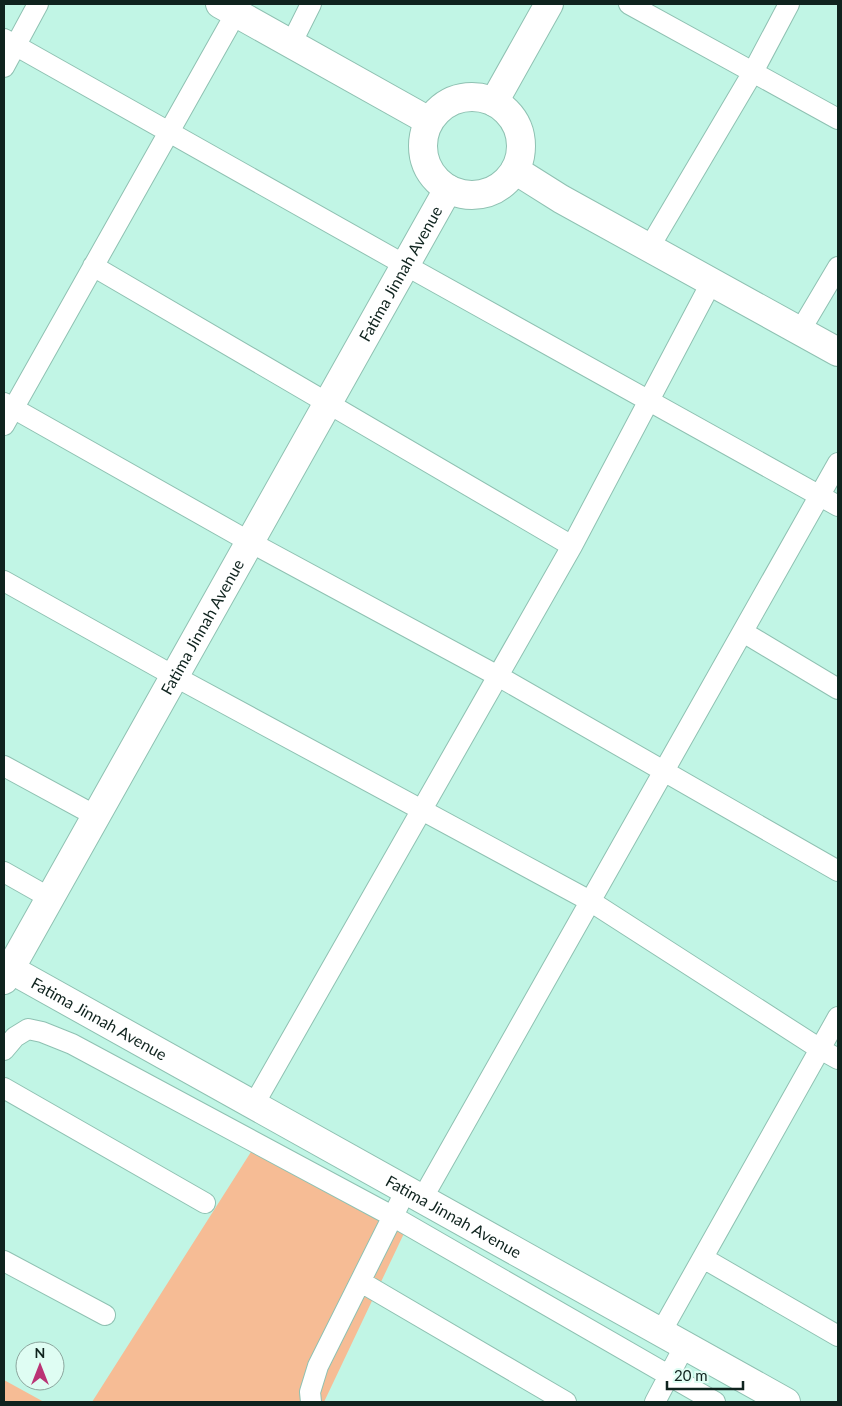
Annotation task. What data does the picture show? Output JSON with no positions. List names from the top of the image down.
{
  "streets": {
    "main road": ["Fatima Jinnah Avenue"]
  },
  "scale_bar": "20 m",
  "north": "top"
}
